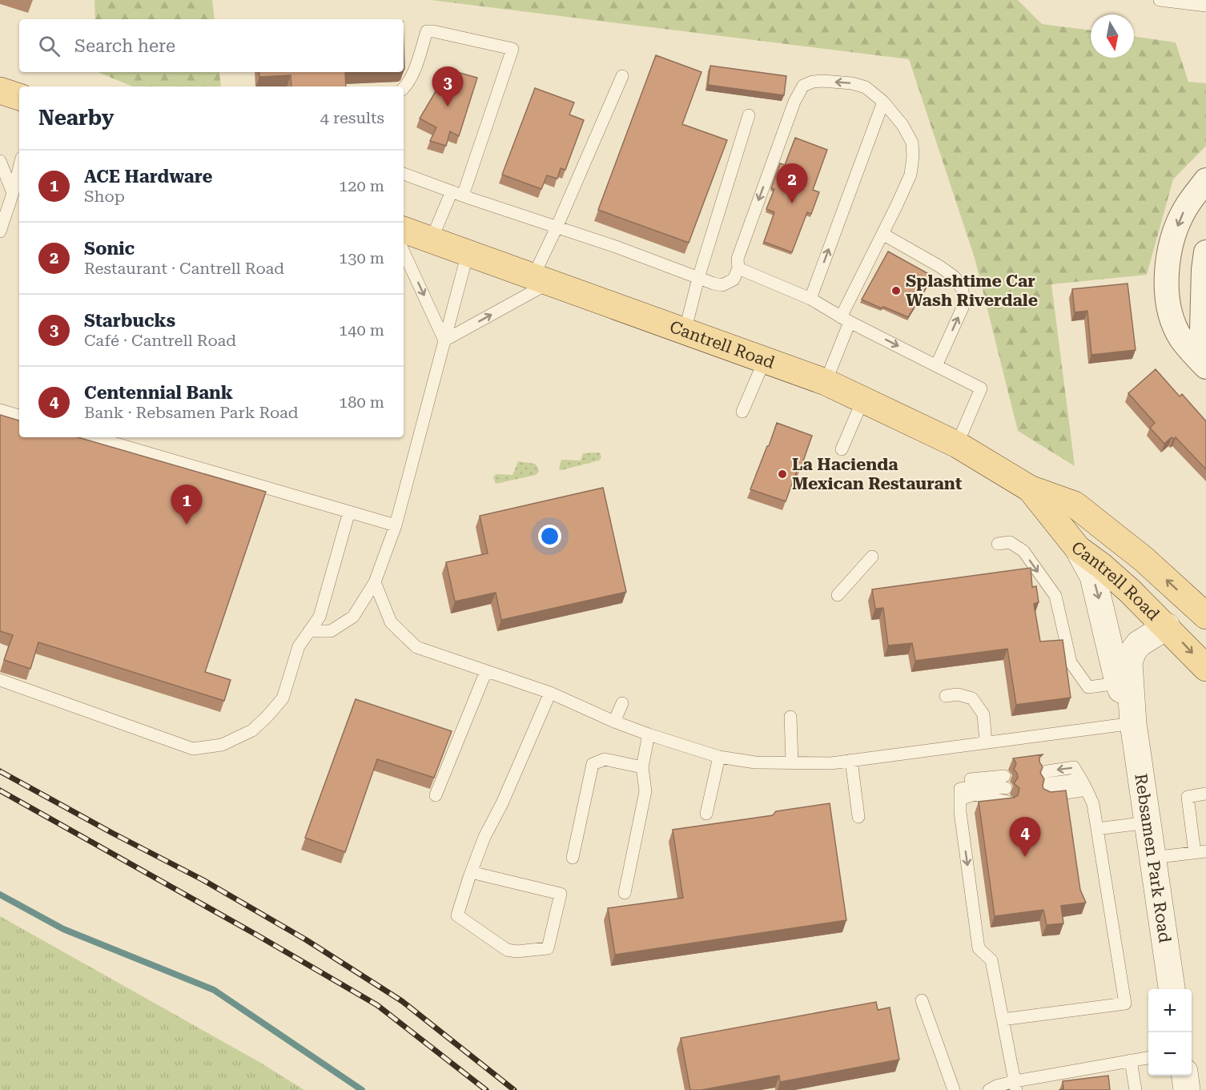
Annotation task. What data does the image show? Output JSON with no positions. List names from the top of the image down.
{
  "streets": {
    "main road": ["Cantrell Road"],
    "street": ["Rebsamen Park Road"]
  },
  "crossings": [
    ["Cantrell Road", "Rebsamen Park Road"]
  ],
  "places": ["Splashtime Car Wash Riverdale", "La Hacienda Mexican Restaurant"],
  "north": "bottom",
  "page": {
    "search": "Search here",
    "pins": [
      "3",
      "2",
      "1",
      "4"
    ],
    "heading": ["Nearby", "4 results"],
    "list": [
      {
        "mark": "1",
        "name": "ACE Hardware",
        "note": "Shop",
        "value": "120 m"
      },
      {
        "mark": "2",
        "name": "Sonic",
        "note": "Restaurant · Cantrell Road",
        "value": "130 m"
      },
      {
        "mark": "3",
        "name": "Starbucks",
        "note": "Café · Cantrell Road",
        "value": "140 m"
      },
      {
        "mark": "4",
        "name": "Centennial Bank",
        "note": "Bank · Rebsamen Park Road",
        "value": "180 m"
      }
    ],
    "map_buttons": ["+", "−"]
  }
}
